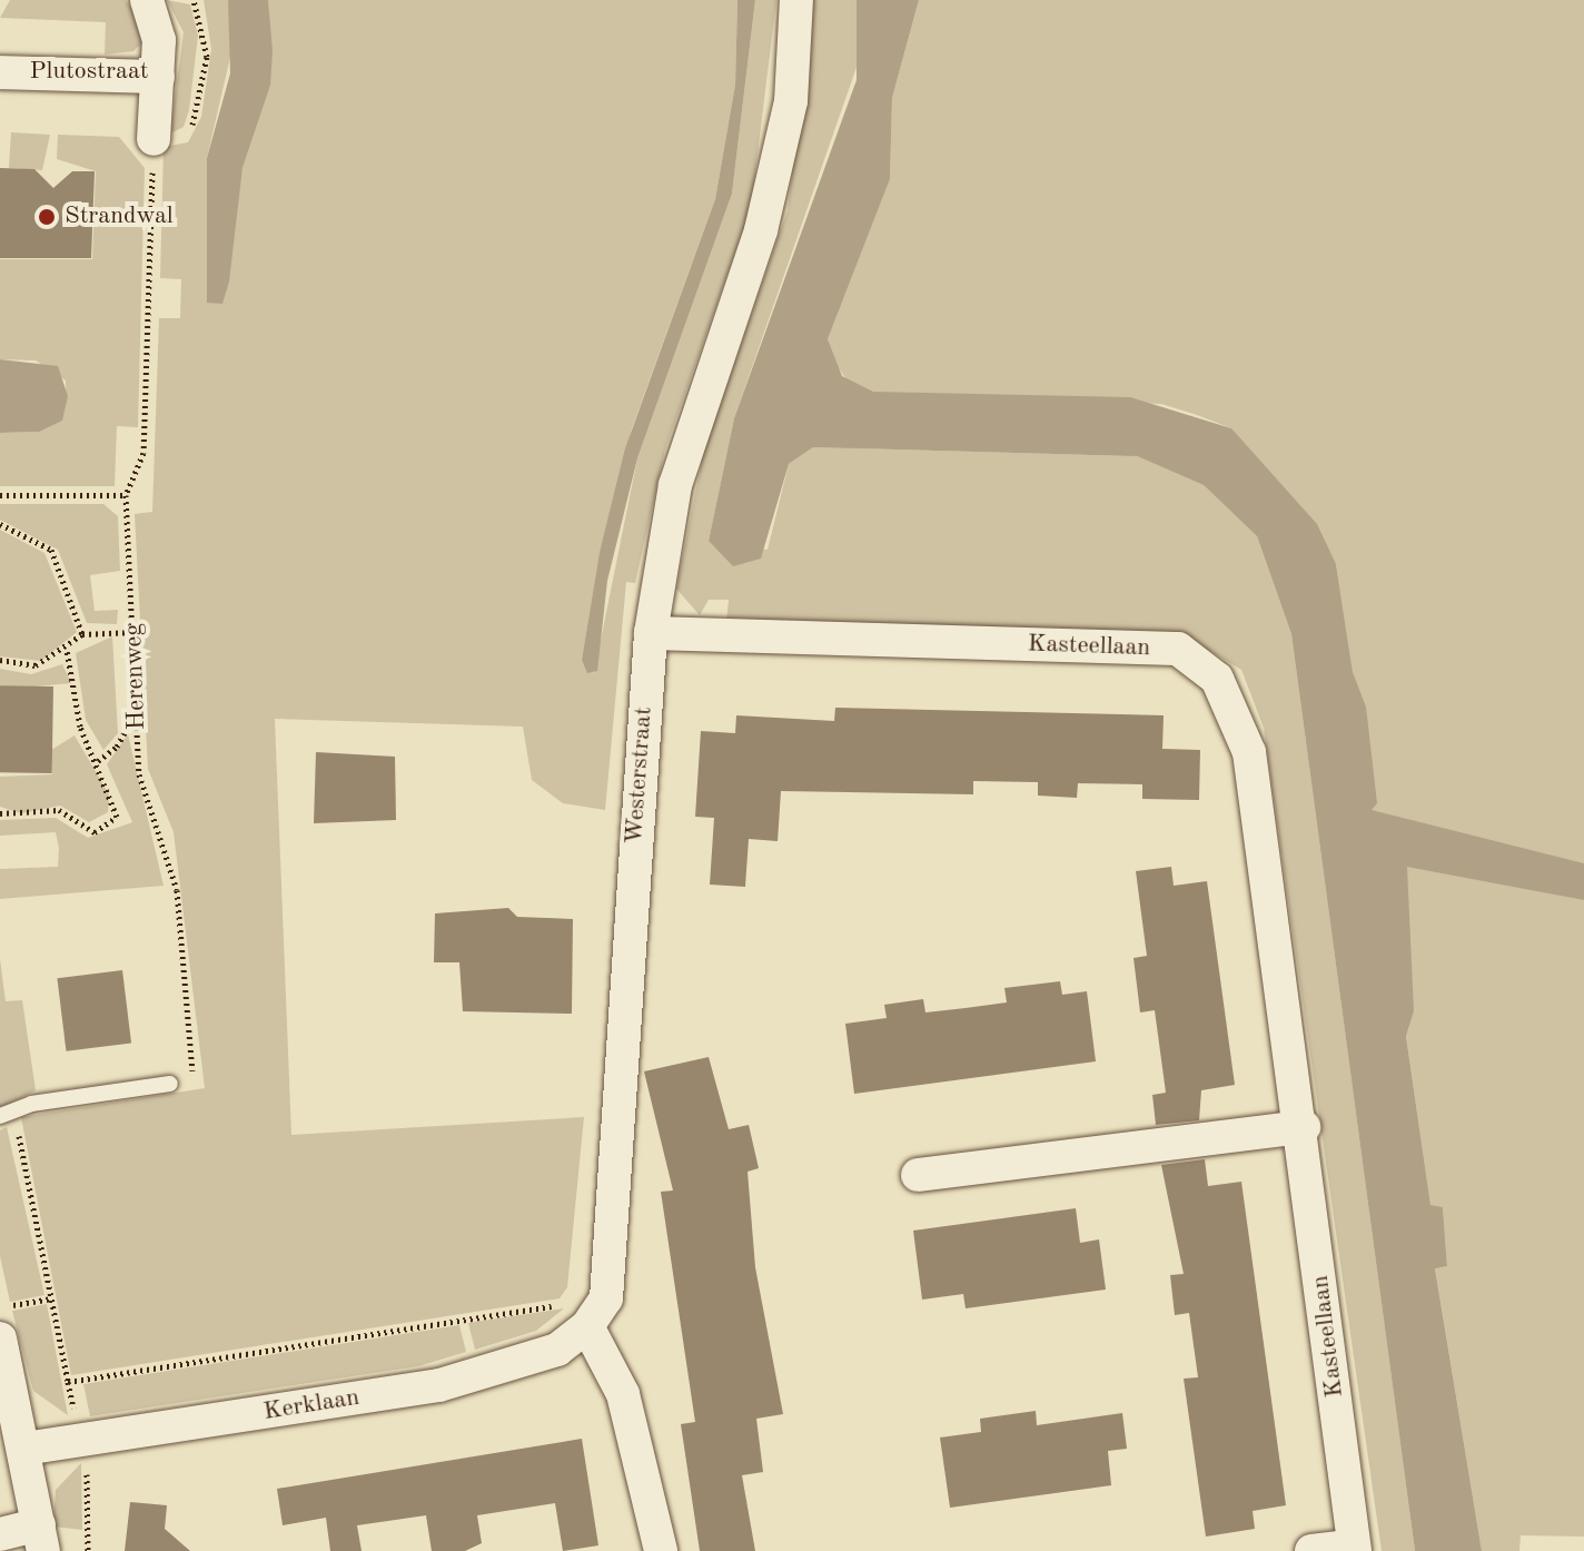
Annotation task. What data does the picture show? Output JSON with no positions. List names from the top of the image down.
{
  "streets": {
    "street": [
      "Plutostraat",
      "Kasteellaan",
      "Westerstraat",
      "Kerklaan"
    ],
    "path": ["Herenweg"]
  },
  "crossings": [
    ["Kasteellaan", "Westerstraat"]
  ],
  "places": ["Strandwal"]
}
